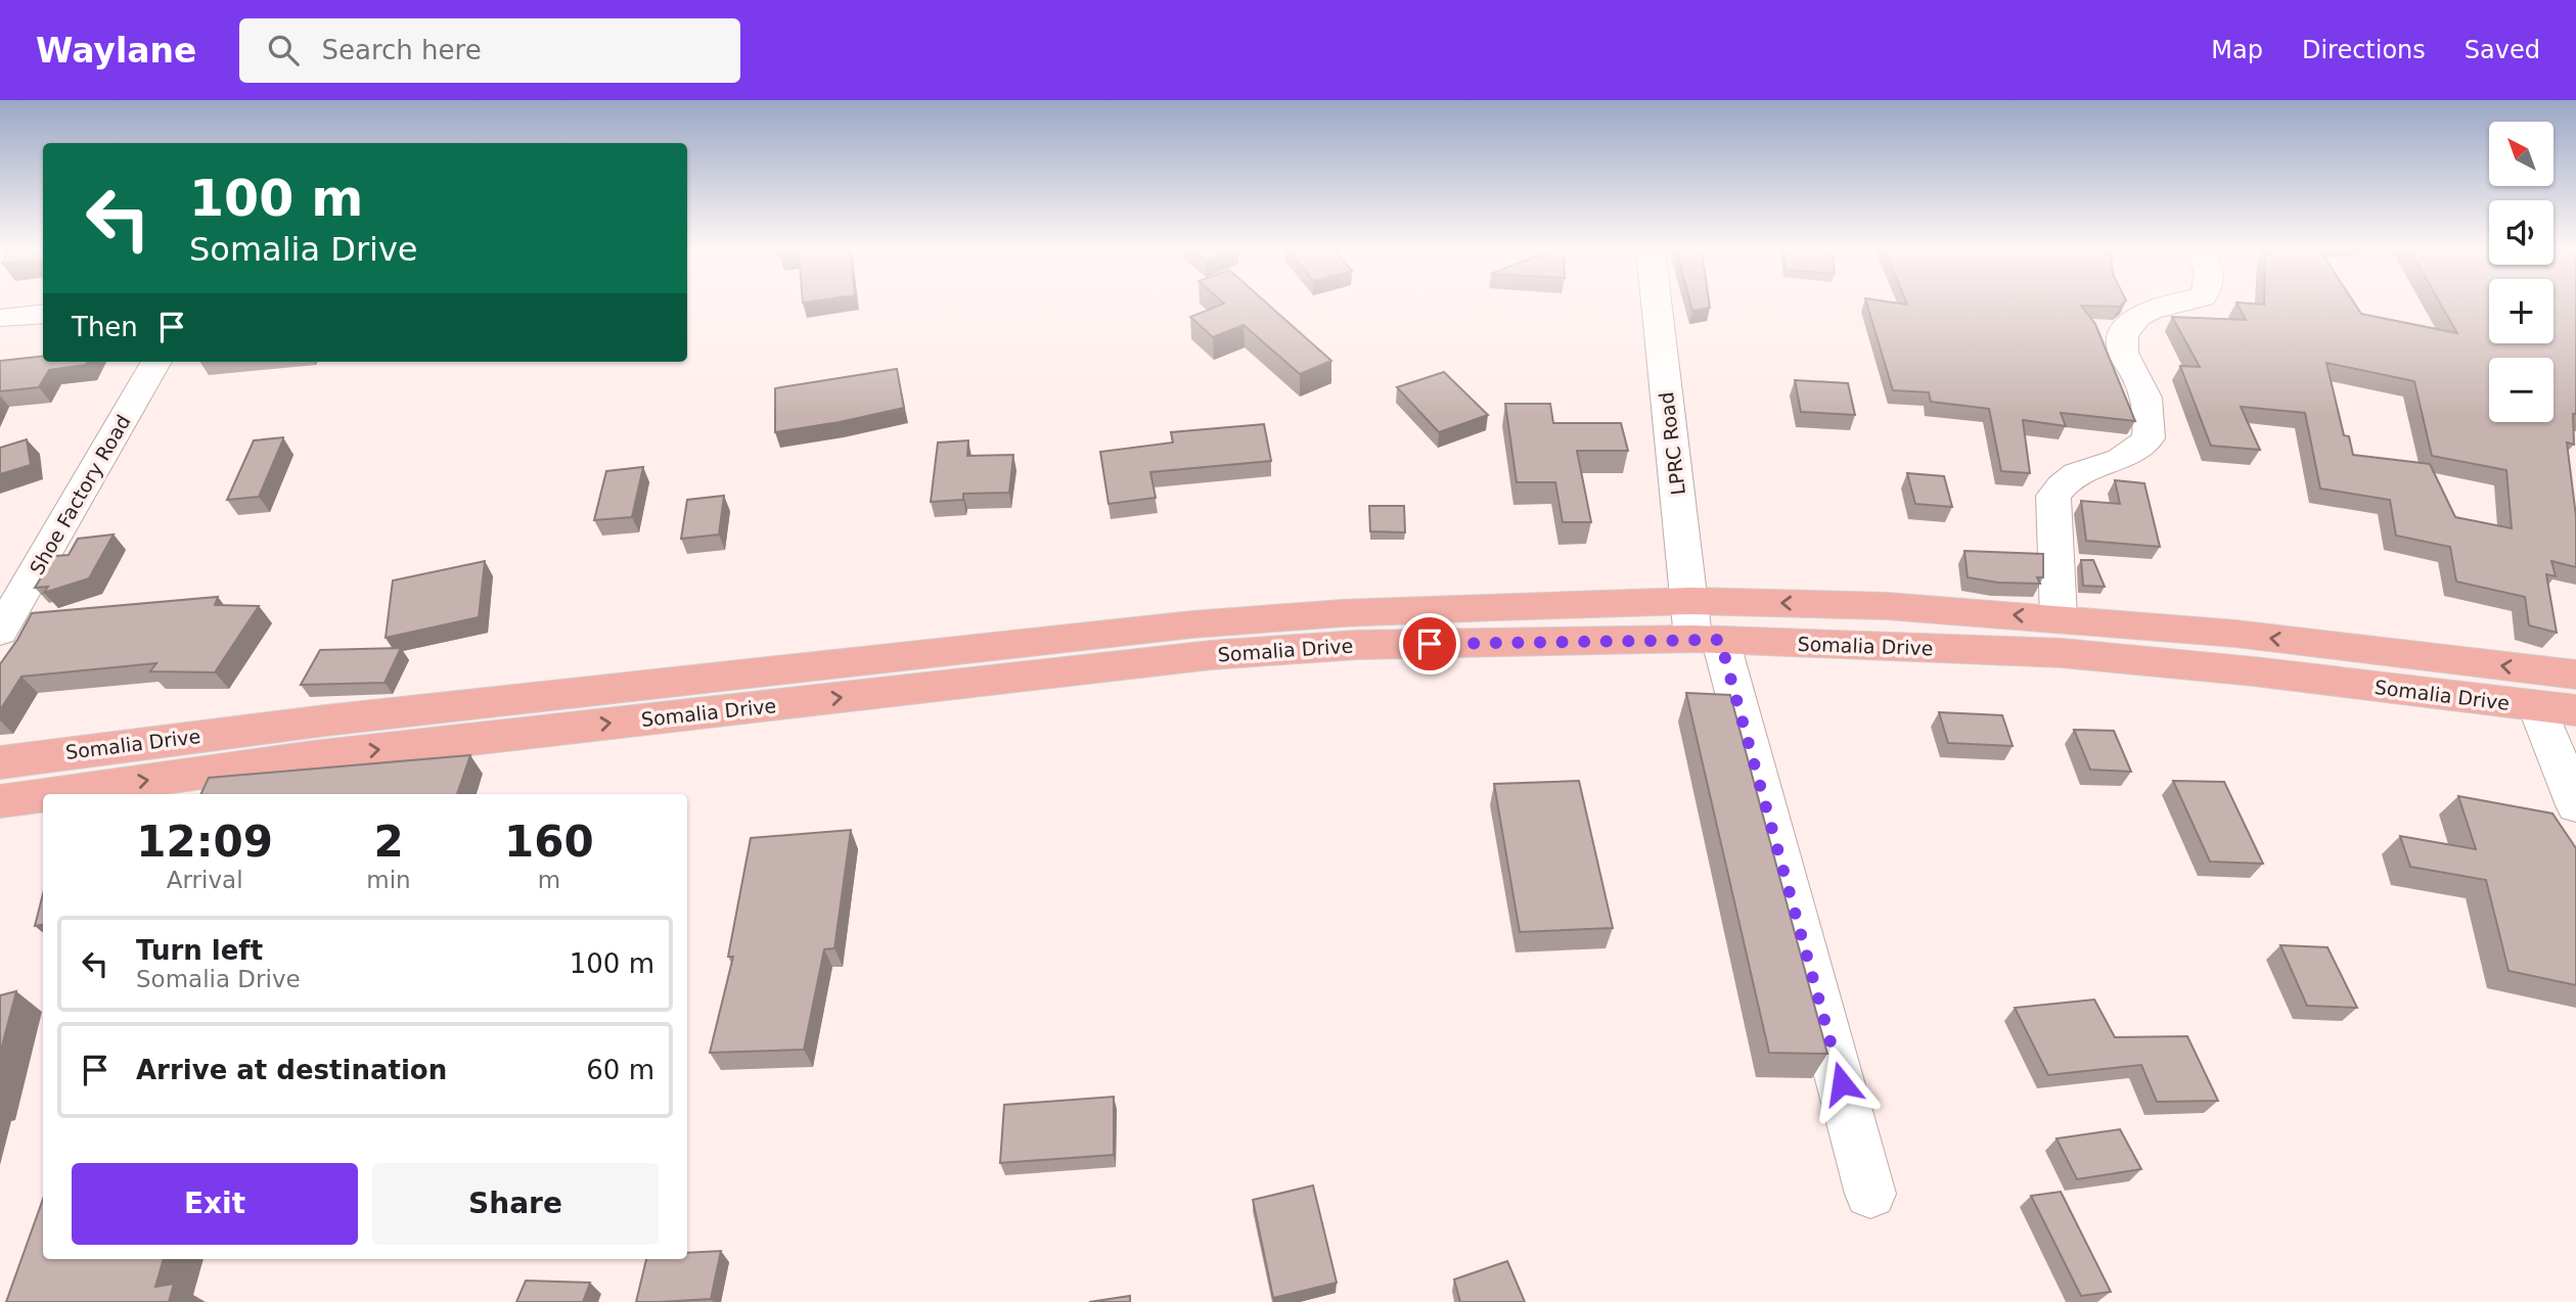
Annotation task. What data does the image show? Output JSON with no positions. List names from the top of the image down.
{
  "streets": {
    "main road": ["Somalia Drive"],
    "street": ["LPRC Road", "Shoe Factory Road"]
  },
  "crossings": [
    ["LPRC Road", "Somalia Drive"]
  ],
  "north": "top left",
  "page": {
    "header": "Waylane",
    "search": "Search here",
    "nav": ["Map", "Directions", "Saved"],
    "map_buttons": ["+", "−"],
    "turn": ["100 m", "Somalia Drive"],
    "then": "Then",
    "eta": [
      "12:09",
      "Arrival",
      "2",
      "min",
      "160",
      "m"
    ],
    "list": [
      {
        "name": "Turn left",
        "note": "Somalia Drive",
        "value": "100 m"
      },
      {
        "name": "Arrive at destination",
        "value": "60 m"
      }
    ],
    "buttons": ["Exit", "Share"]
  }
}
